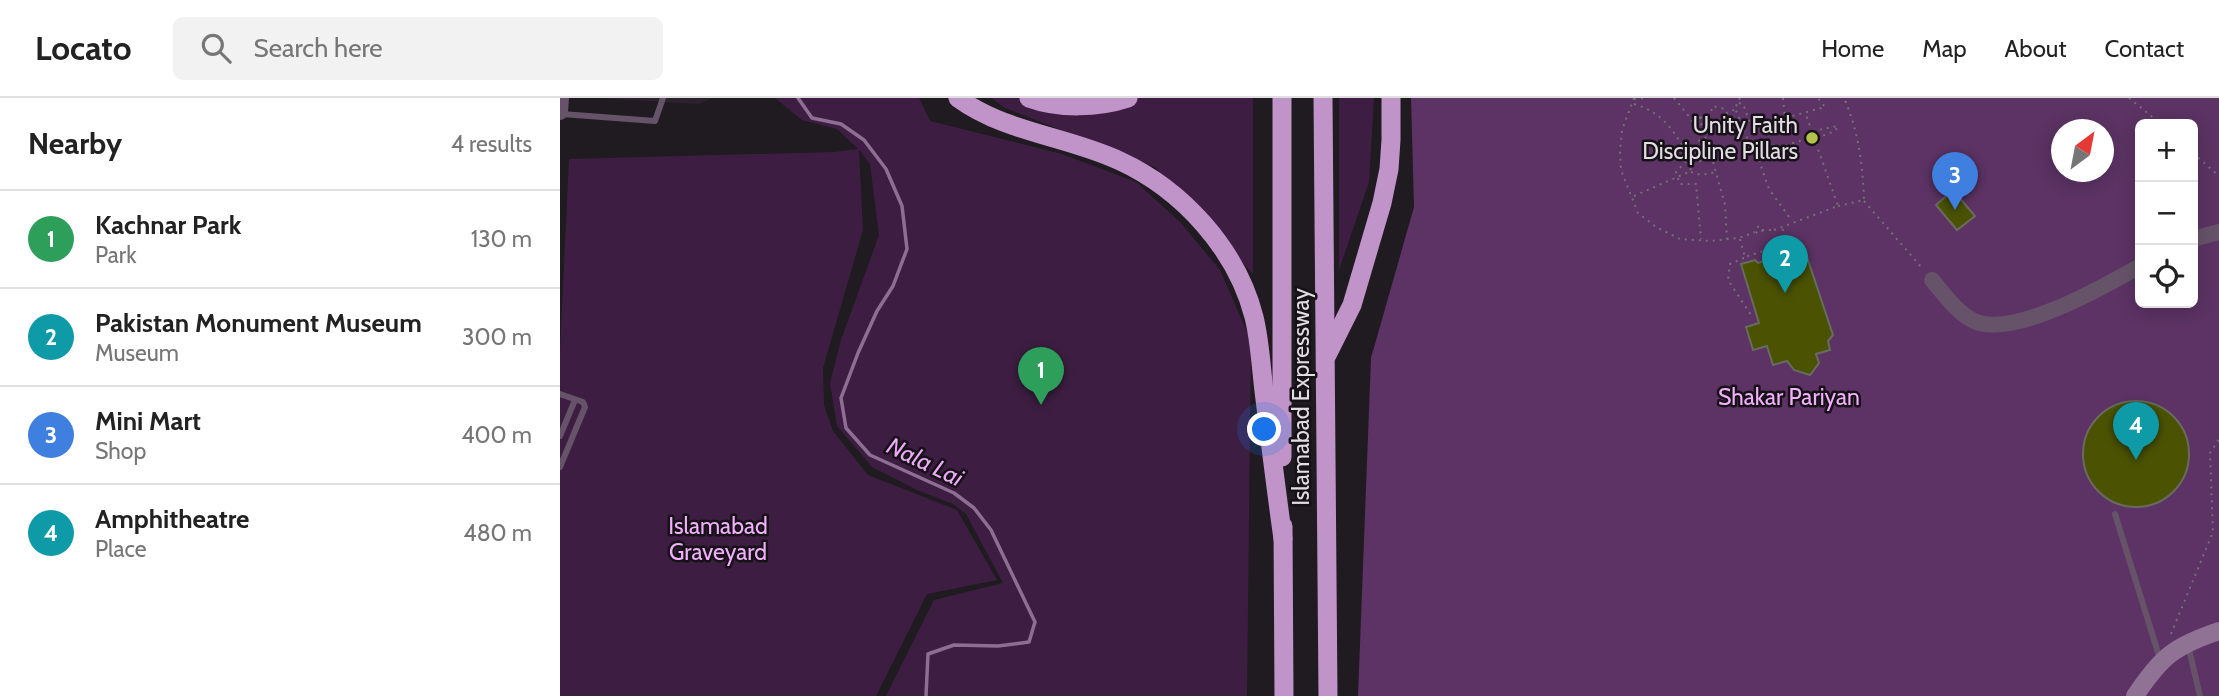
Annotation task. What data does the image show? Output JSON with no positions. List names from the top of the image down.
{
  "streets": {
    "highway": ["Islamabad Expressway"]
  },
  "water": ["Nala Lai"],
  "parks": ["Shakar Pariyan", "Islamabad Graveyard"],
  "places": ["Unity Faith Discipline Pillars"],
  "north": "top right",
  "page": {
    "header": "Locato",
    "search": "Search here",
    "nav": [
      "Home",
      "Map",
      "About",
      "Contact"
    ],
    "heading": ["Nearby", "4 results"],
    "map_buttons": ["+", "−"],
    "pins": [
      "3",
      "2",
      "1",
      "4"
    ],
    "list": [
      {
        "mark": "1",
        "name": "Kachnar Park",
        "note": "Park",
        "value": "130 m"
      },
      {
        "mark": "2",
        "name": "Pakistan Monument Museum",
        "note": "Museum",
        "value": "300 m"
      },
      {
        "mark": "3",
        "name": "Mini Mart",
        "note": "Shop",
        "value": "400 m"
      },
      {
        "mark": "4",
        "name": "Amphitheatre",
        "note": "Place",
        "value": "480 m"
      }
    ]
  }
}
